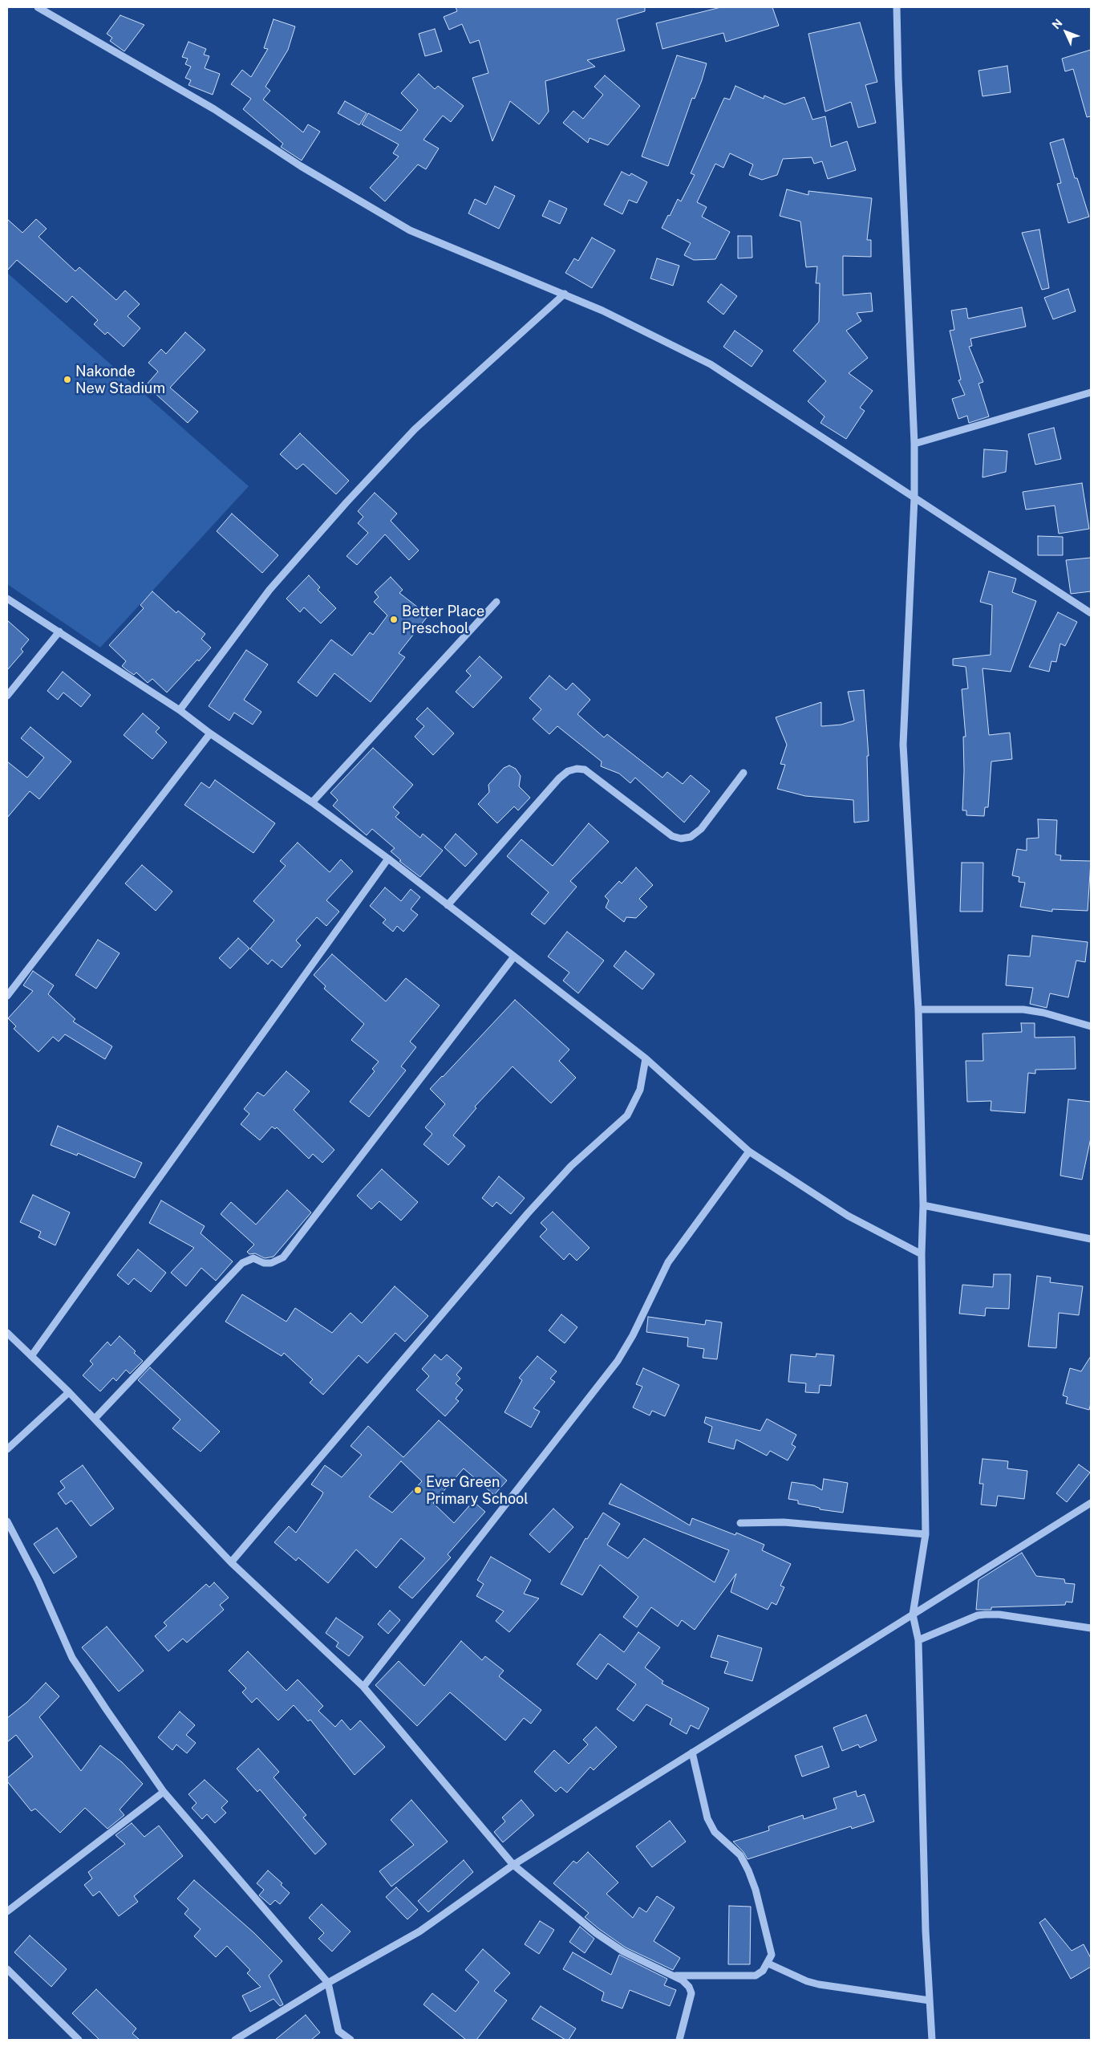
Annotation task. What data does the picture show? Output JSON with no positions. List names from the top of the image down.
{
  "places": ["Nakonde New Stadium", "Better Place Preschool", "Ever Green Primary School"],
  "north": "top left"
}
